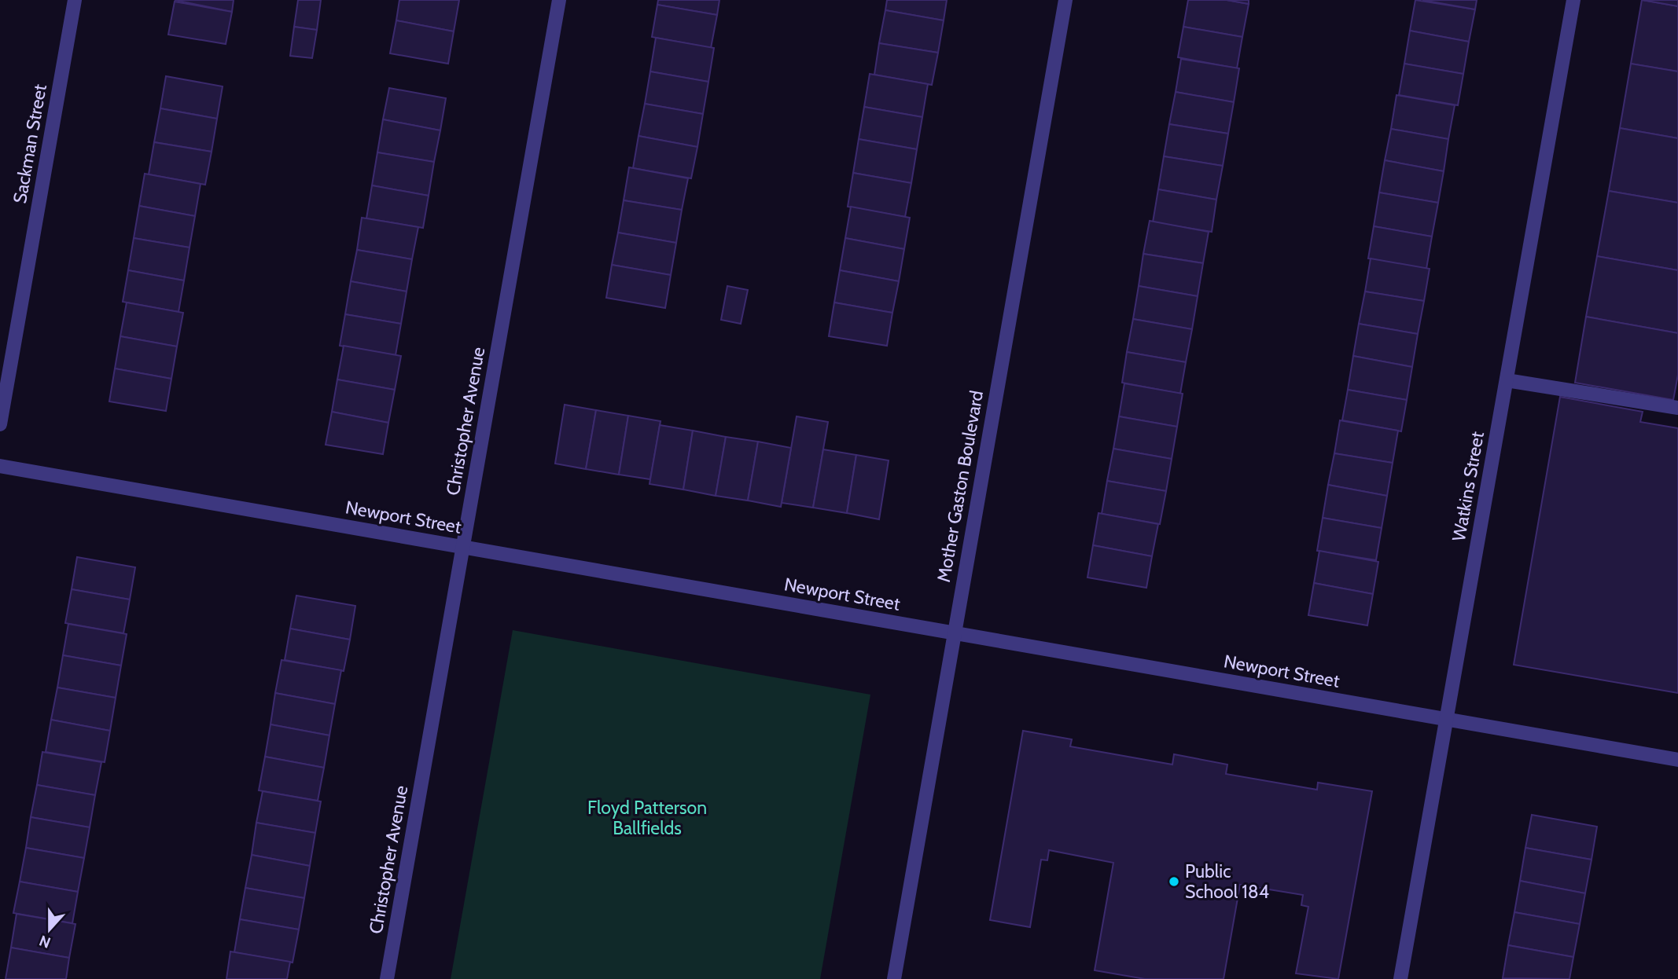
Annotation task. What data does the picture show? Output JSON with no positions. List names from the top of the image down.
{
  "streets": {
    "street": [
      "Sackman Street",
      "Christopher Avenue",
      "Mother Gaston Boulevard",
      "Watkins Street",
      "Newport Street"
    ]
  },
  "crossings": [
    ["Christopher Avenue", "Newport Street"],
    ["Mother Gaston Boulevard", "Newport Street"],
    ["Watkins Street", "Newport Street"]
  ],
  "parks": ["Floyd Patterson Ballfields"],
  "places": ["Public School 184"],
  "north": "bottom"
}
